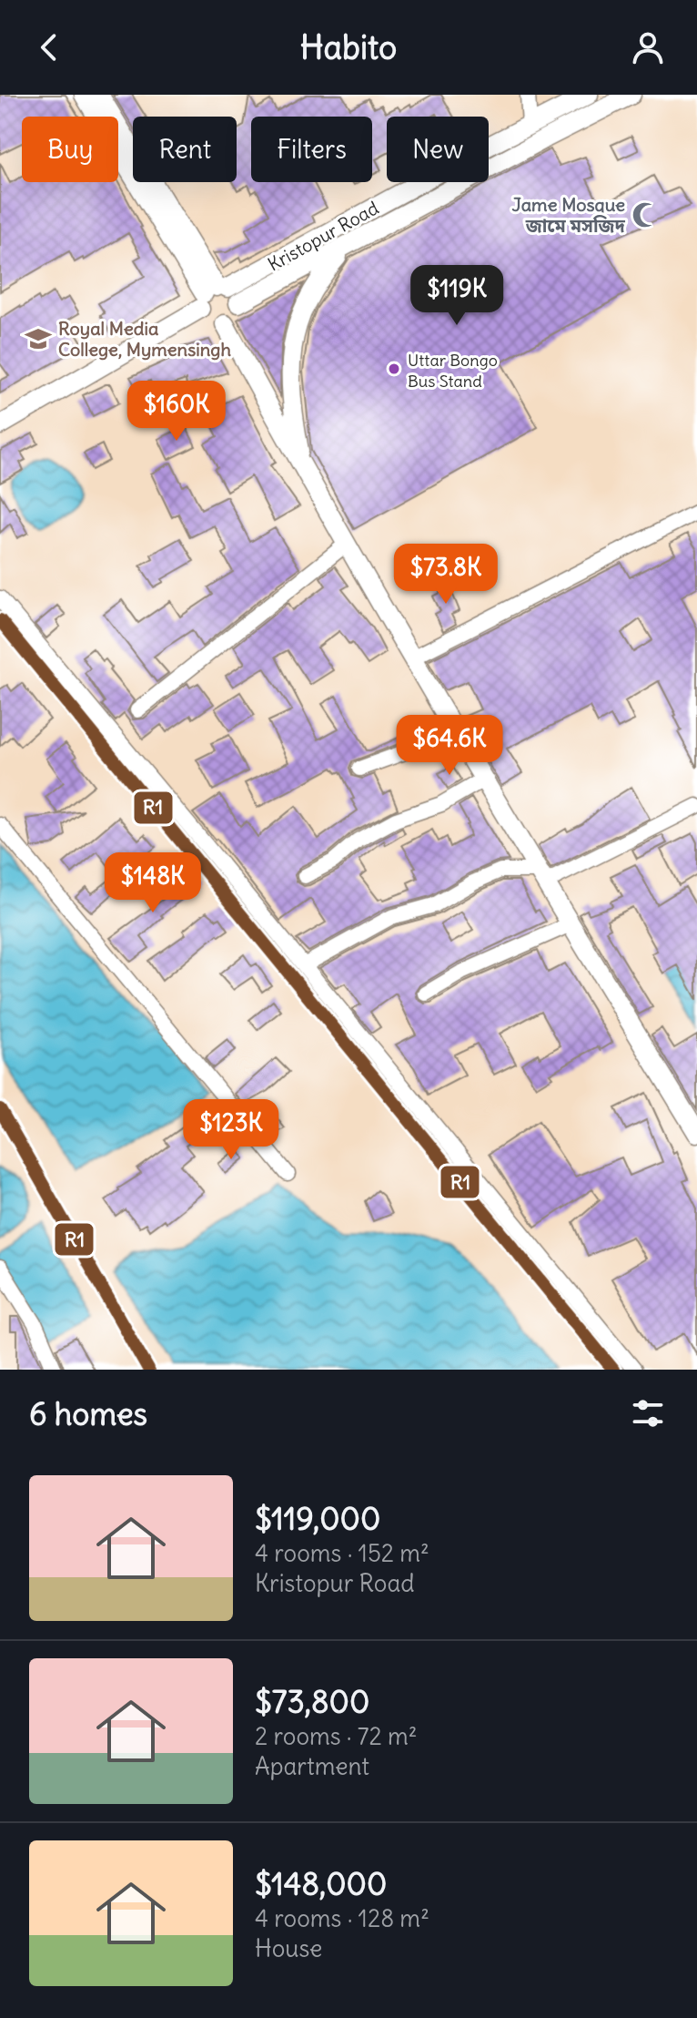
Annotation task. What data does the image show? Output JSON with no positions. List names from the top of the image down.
{
  "streets": {
    "main road": ["Kristopur Road"]
  },
  "places": {
    "mosque": ["Jame Mosque জামে মসজিদ"],
    "school or university": ["Royal Media College, Mymensingh"],
    "other": ["Uttar Bongo Bus Stand"]
  },
  "lines": ["transit line R1"],
  "page": {
    "header": "Habito",
    "chip": [
      "Buy",
      "Rent",
      "Filters",
      "New"
    ],
    "price": [
      "$119K",
      "$160K",
      "$73.8K",
      "$64.6K",
      "$148K",
      "$123K"
    ],
    "heading": "6 homes",
    "list": [
      {
        "name": "$119,000",
        "note": "4 rooms · 152 m² · Kristopur Road"
      },
      {
        "name": "$73,800",
        "note": "2 rooms · 72 m² · Apartment"
      },
      {
        "name": "$148,000",
        "note": "4 rooms · 128 m² · House"
      }
    ]
  }
}
